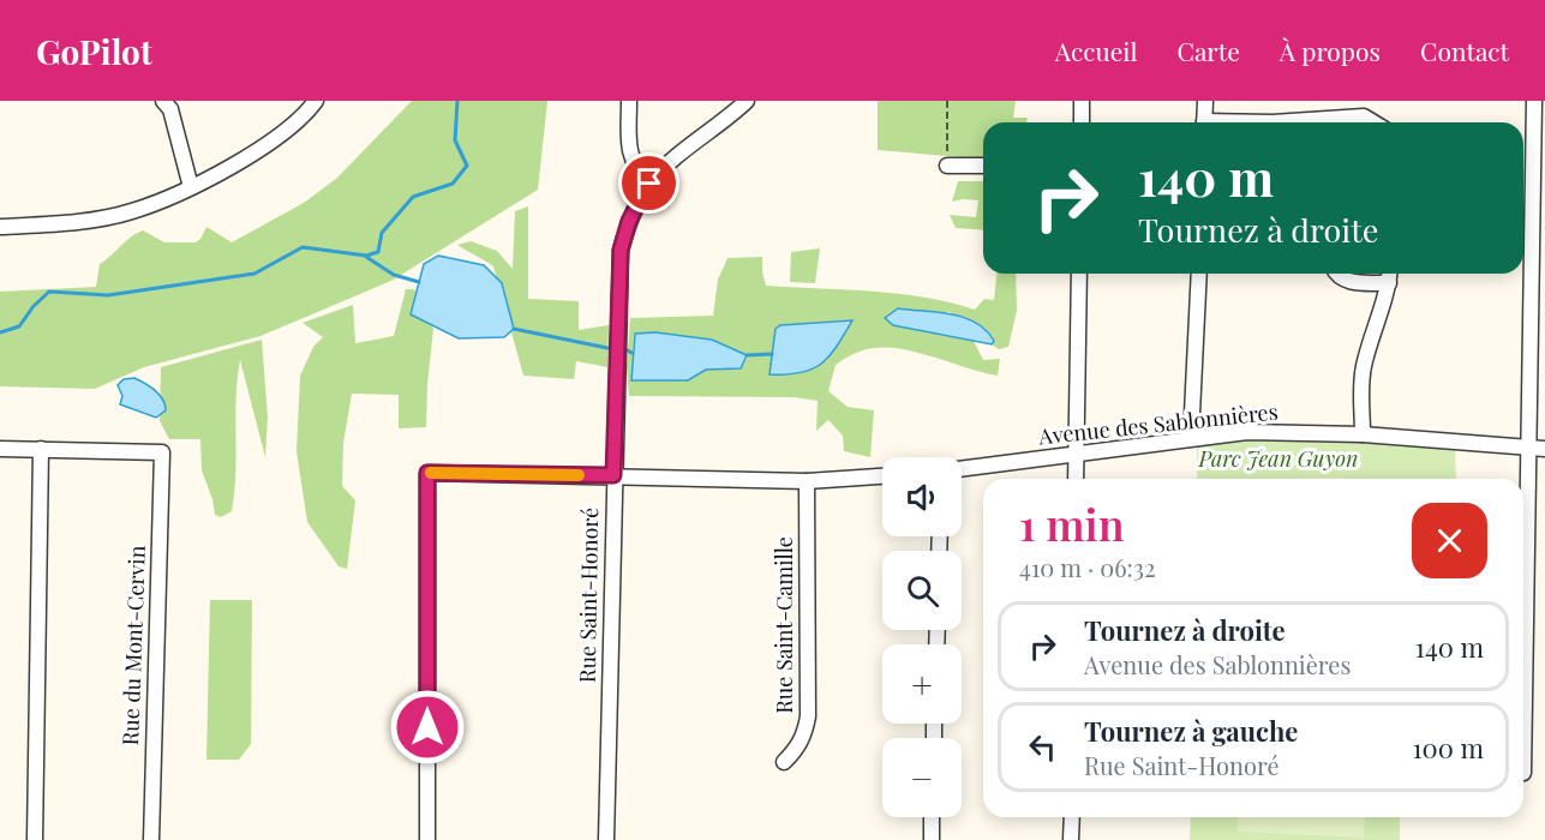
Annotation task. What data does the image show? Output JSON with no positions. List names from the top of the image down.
{
  "streets": {
    "street": [
      "Avenue des Sablonnières",
      "Rue Saint-Honoré",
      "Rue Saint-Camille",
      "Rue du Mont-Cervin"
    ]
  },
  "parks": ["Parc Jean Guyon"],
  "page": {
    "header": "GoPilot",
    "nav": [
      "Accueil",
      "Carte",
      "À propos",
      "Contact"
    ],
    "turn": ["140 m", "Tournez à droite"],
    "map_buttons": ["+", "−"],
    "heading": ["1 min", "410 m · 06:32"],
    "list": [
      {
        "name": "Tournez à droite",
        "note": "Avenue des Sablonnières",
        "value": "140 m"
      },
      {
        "name": "Tournez à gauche",
        "note": "Rue Saint-Honoré",
        "value": "100 m"
      }
    ]
  }
}
